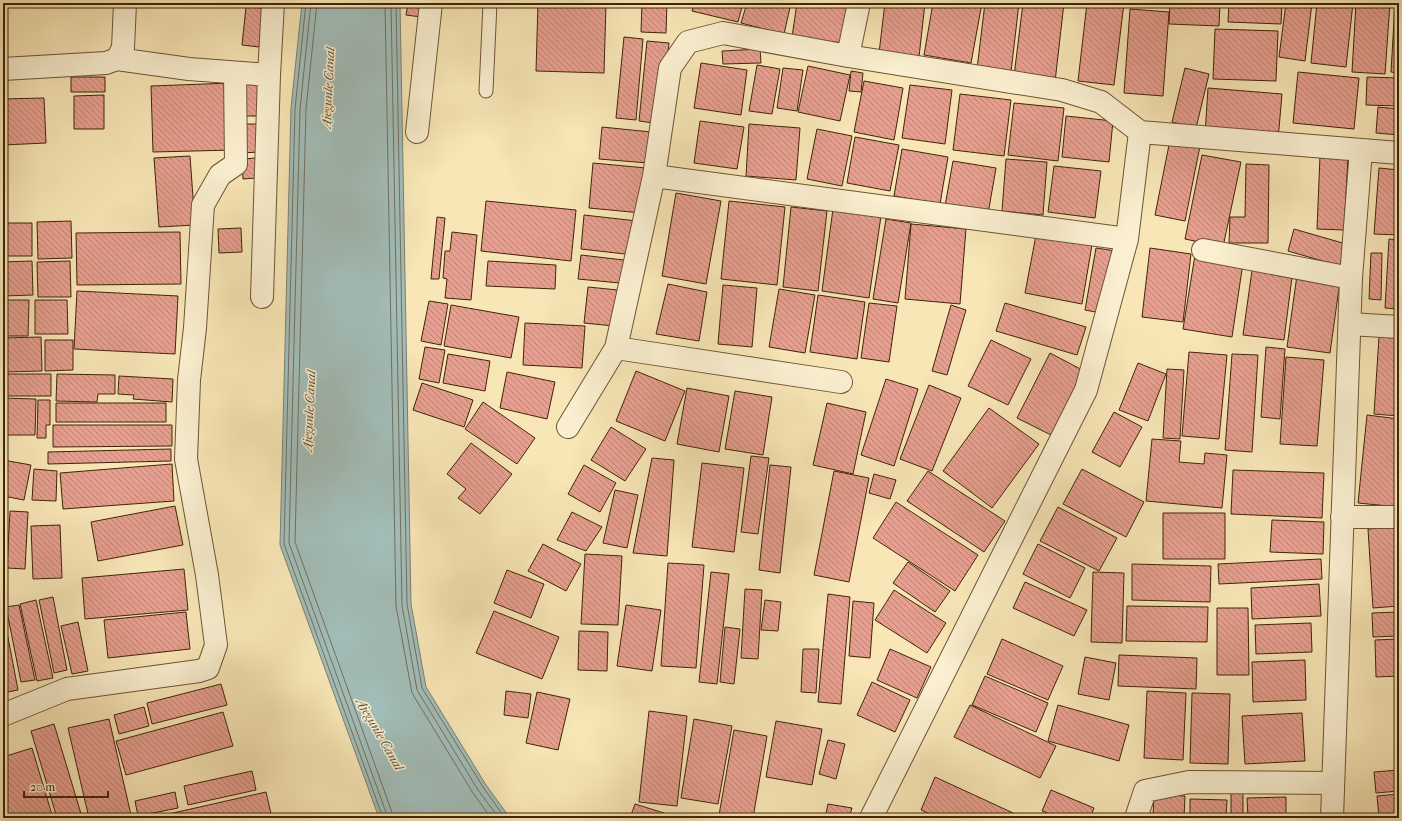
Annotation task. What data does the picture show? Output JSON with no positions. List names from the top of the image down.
{
  "water": ["Ajegunle Canal"],
  "scale_bar": "20 m"
}
